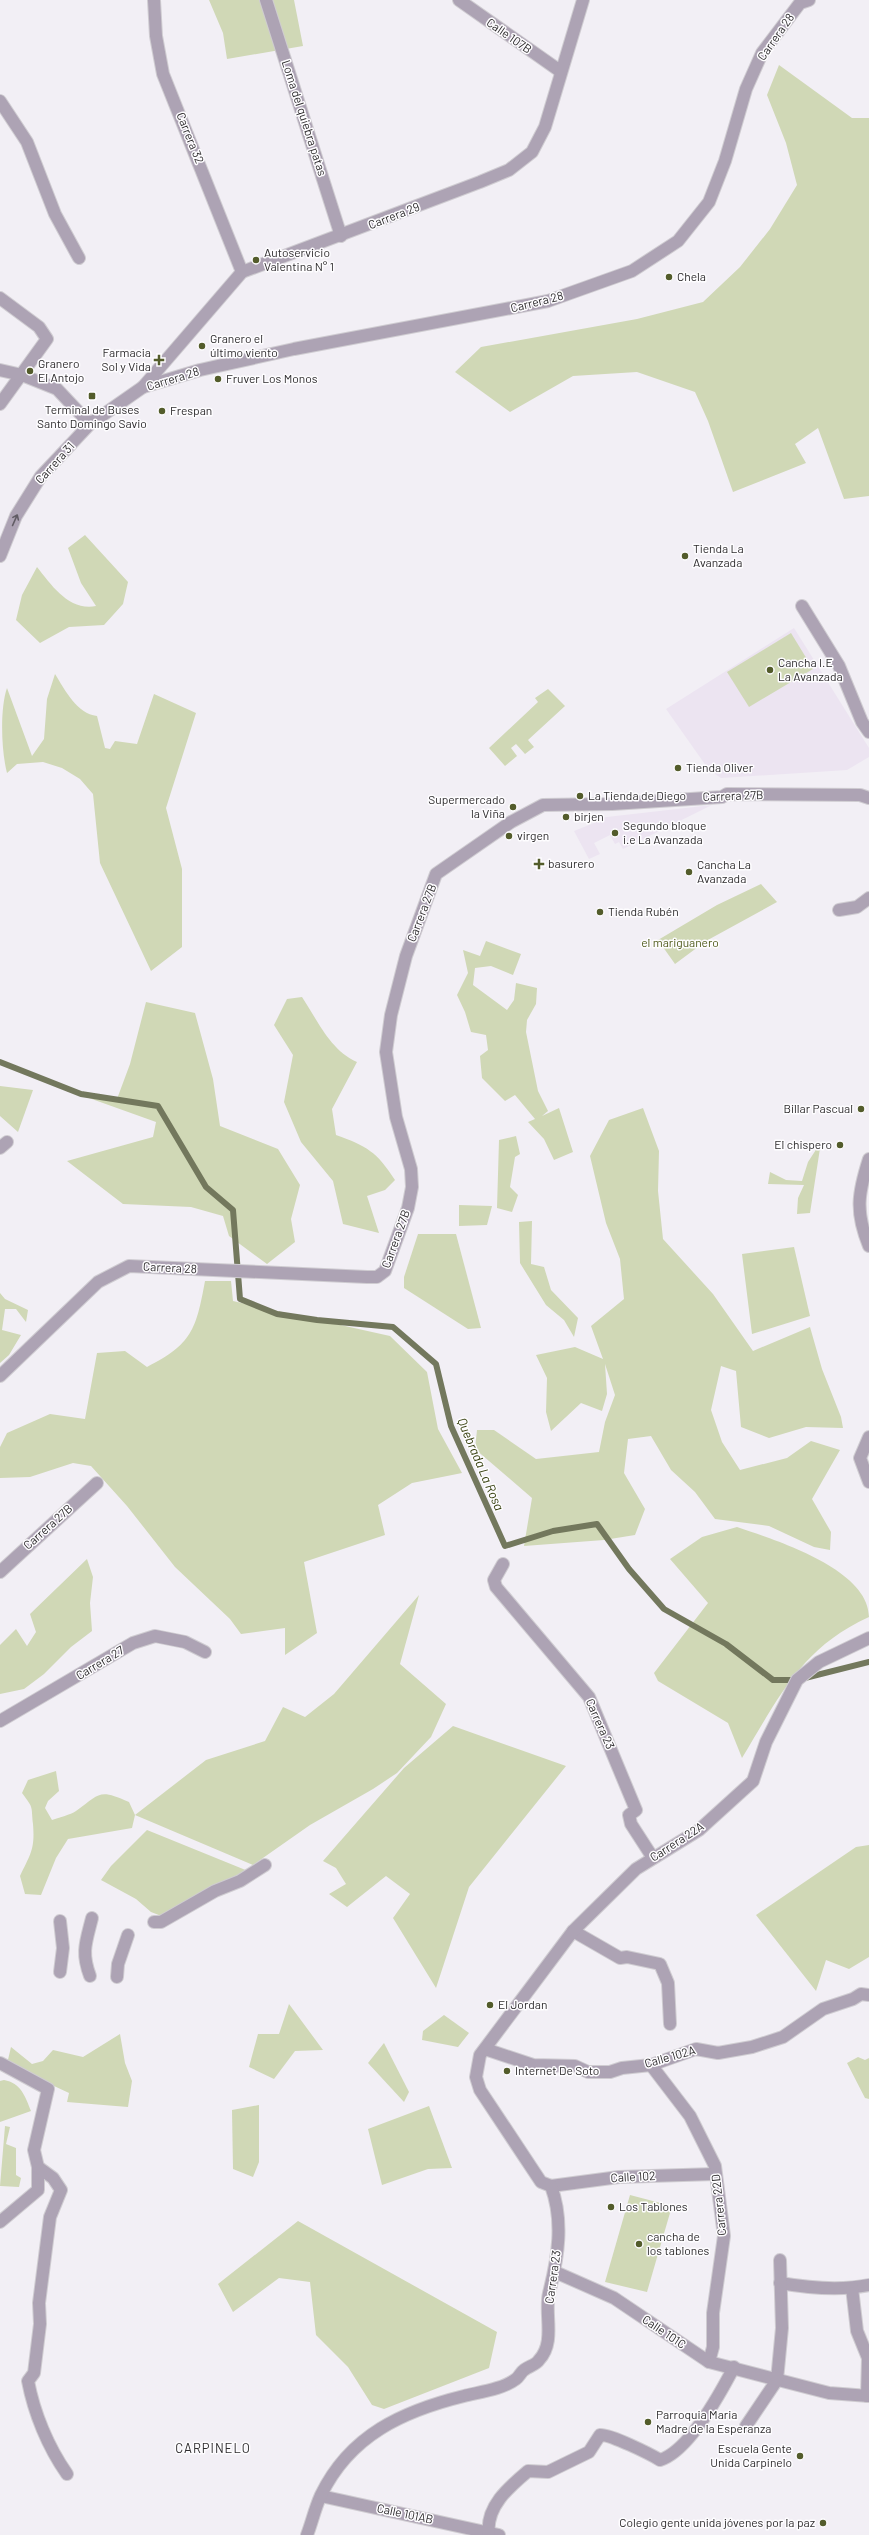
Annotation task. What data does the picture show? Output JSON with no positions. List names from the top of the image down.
{
  "streets": {
    "street": [
      "Calle 107B",
      "Carrera 28",
      "Loma del quiebra patas",
      "Carrera 32",
      "Carrera 29",
      "Carrera 31",
      "Carrera 27B",
      "Carrera 27",
      "Carrera 23",
      "Carrera 22A",
      "Calle 102A",
      "Calle 102",
      "Carrera 22D",
      "Calle 101C",
      "Calle 101AB"
    ]
  },
  "crossings": [
    ["Calle 107B", "Carrera 29"],
    ["Carrera 28", "Carrera 29"],
    ["Carrera 28", "Carrera 31"],
    ["Carrera 28", "Carrera 27B"],
    ["Loma del quiebra patas", "Carrera 29"],
    ["Carrera 32", "Carrera 29"],
    ["Carrera 23", "Carrera 22A"],
    ["Carrera 23", "Calle 102"],
    ["Carrera 23", "Calle 101C"],
    ["Carrera 23", "Calle 101AB"],
    ["Carrera 22A", "Calle 102A"],
    ["Calle 102A", "Carrera 22D"],
    ["Calle 102", "Carrera 22D"],
    ["Carrera 22D", "Calle 101C"],
    ["Calle 101C", "Calle 101AB"]
  ],
  "one_way": ["Carrera 31"],
  "districts": ["CARPINELO"],
  "water": ["Quebrada La Rosa"],
  "parks": ["el mariguanero"],
  "places": {
    "other": [
      "Autoservicio Valentina N° 1",
      "Chela",
      "Granero el último viento",
      "Granero El Antojo",
      "Fruver Los Monos",
      "Frespan",
      "Tienda La Avanzada",
      "Cancha I.E La Avanzada",
      "Tienda Oliver",
      "La Tienda de Diego",
      "Supermercado la Viña",
      "birjen",
      "Segundo bloque i.e La Avanzada",
      "virgen",
      "Cancha La Avanzada",
      "Tienda Rubén",
      "Billar Pascual",
      "El chispero",
      "El Jordan",
      "Internet De Soto",
      "Los Tablones",
      "cancha de los tablones",
      "Parroquia Maria Madre de la Esperanza",
      "Escuela Gente Unida Carpinelo",
      "Colegio gente unida jóvenes por la paz"
    ],
    "health": ["Farmacia Sol y Vida", "basurero"],
    "transit": ["Terminal de Buses Santo Domingo Savio"]
  }
}
